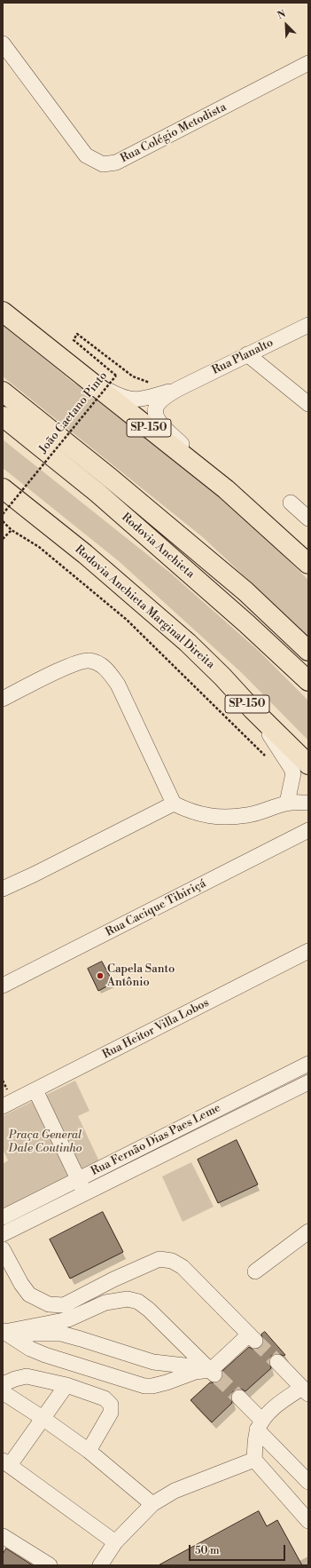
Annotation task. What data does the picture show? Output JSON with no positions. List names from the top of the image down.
{
  "streets": {
    "highway": ["SP-150", "Rodovia Anchieta", "Rodovia Anchieta Marginal Direita"],
    "street": [
      "Rua Colégio Metodista",
      "Rua Planalto",
      "Rua Cacique Tibiriçá",
      "Rua Heitor Villa Lobos",
      "Rua Fernão Dias Paes Leme"
    ],
    "path": ["João Caetano Pinto"]
  },
  "crossings": [
    ["Rua Planalto", "SP-150"]
  ],
  "parks": ["Praça General Dale Coutinho"],
  "places": ["Capela Santo Antônio"],
  "scale_bar": "50 m",
  "north": "top left"
}
